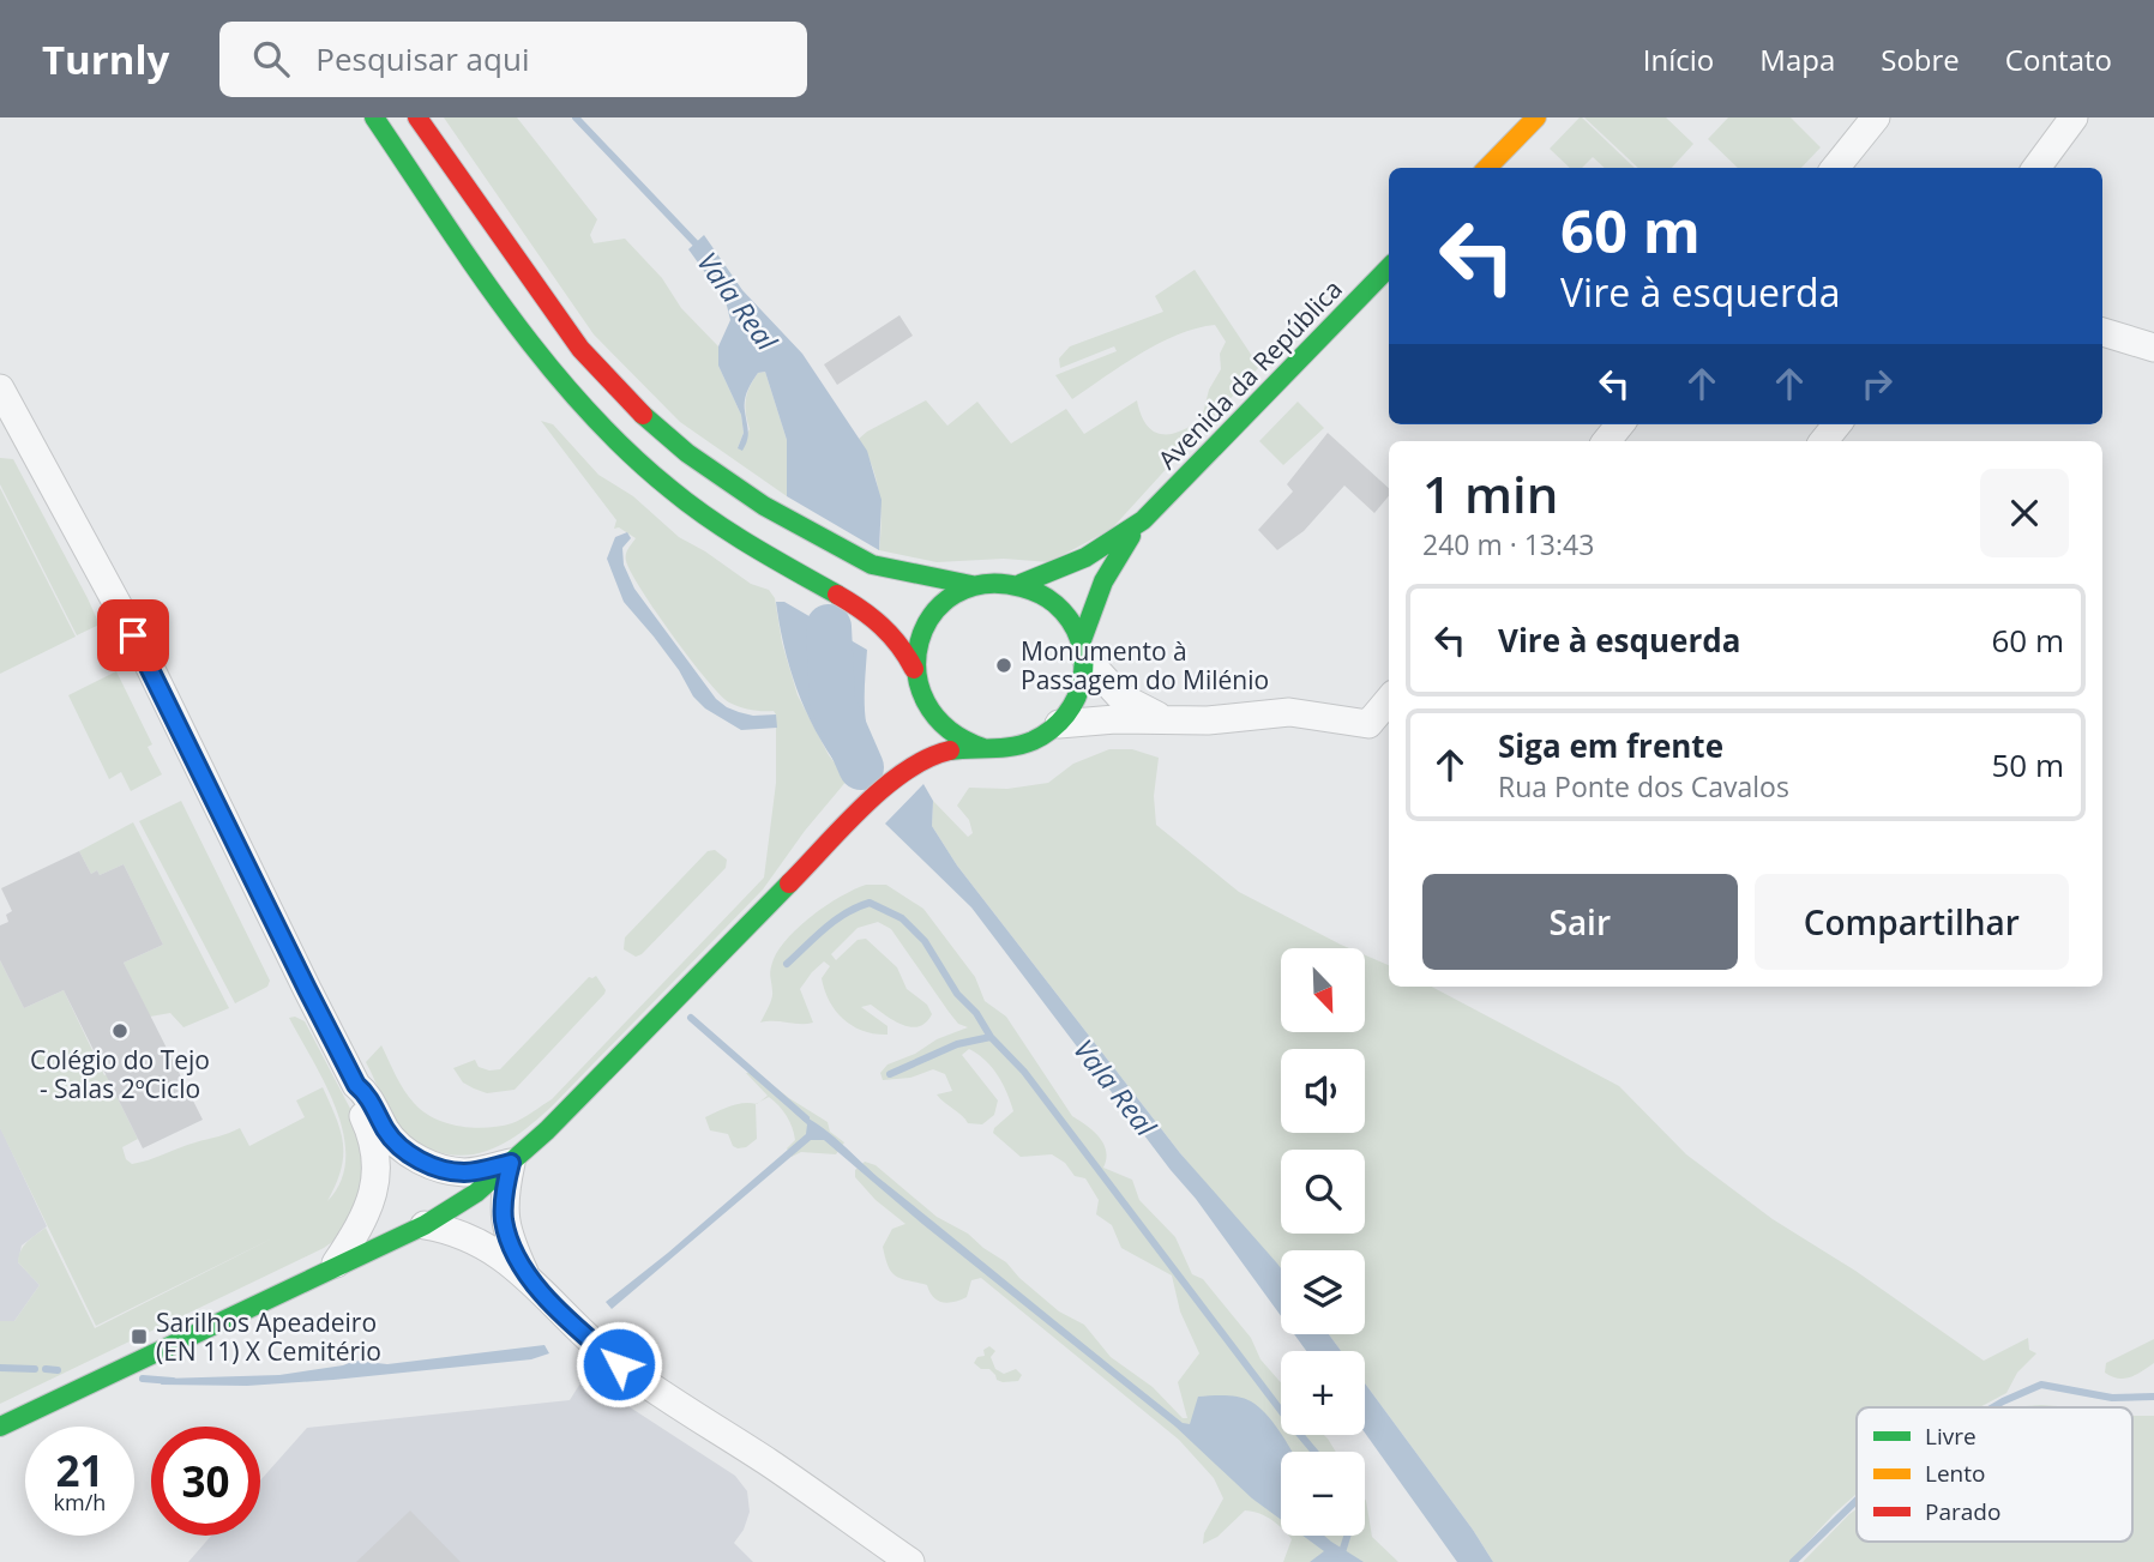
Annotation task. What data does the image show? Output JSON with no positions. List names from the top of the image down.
{
  "streets": {
    "main road": ["Avenida da República"]
  },
  "water": ["Vala Real"],
  "places": {
    "other": ["Monumento à Passagem do Milénio", "Colégio do Tejo - Salas 2ºCiclo"],
    "transit": ["Sarilhos Apeadeiro (EN 11) X Cemitério"]
  },
  "legend": ["Livre", "Lento", "Parado"],
  "north": "bottom right",
  "page": {
    "header": "Turnly",
    "search": "Pesquisar aqui",
    "nav": [
      "Início",
      "Mapa",
      "Sobre",
      "Contato"
    ],
    "turn": ["60 m", "Vire à esquerda"],
    "heading": ["1 min", "240 m · 13:43"],
    "list": [
      {
        "name": "Vire à esquerda",
        "value": "60 m"
      },
      {
        "name": "Siga em frente",
        "note": "Rua Ponte dos Cavalos",
        "value": "50 m"
      }
    ],
    "buttons": ["Sair", "Compartilhar"],
    "map_buttons": ["+", "−"],
    "speed": "21 km/h",
    "limit": "30"
  }
}
